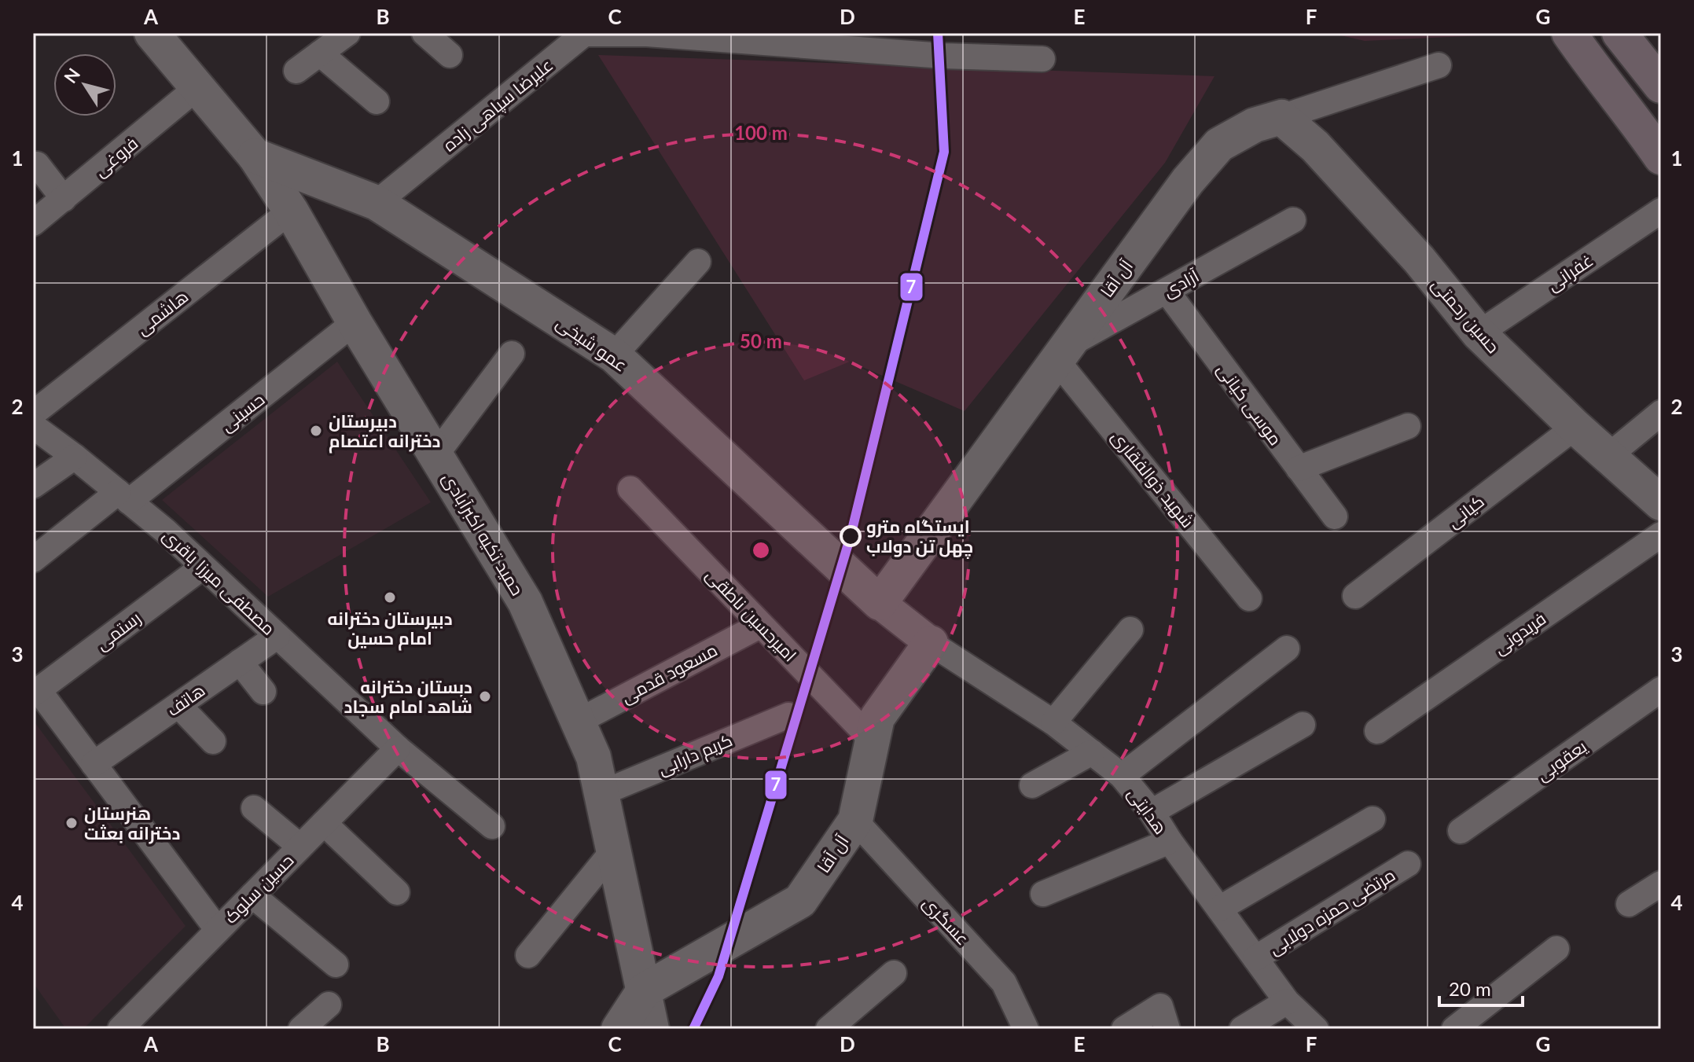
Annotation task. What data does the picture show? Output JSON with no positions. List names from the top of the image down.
{
  "streets": {
    "main road": [
      "آل آقا",
      "حسین رحمتی",
      "عمو شیخی",
      "حمید تکیه اکبرآبادی"
    ],
    "street": [
      "علیرضا سپاهی زاده",
      "فروغی",
      "غفرانی",
      "آزادی",
      "هاشمی",
      "موسی کیانی",
      "حسینی",
      "شهید ذوالفقاری",
      "کیانی",
      "مصطفی میرزا باقری",
      "امیرحسین ناطقی",
      "رستمی",
      "فریدونی",
      "مسعود قدمی",
      "هاتف",
      "کریم دارابی",
      "یعقوبی",
      "هدایتی",
      "حسین سلوک",
      "مرتضی حمزه دولابی",
      "عسگری"
    ]
  },
  "crossings": [
    ["علیرضا سپاهی زاده", "عمو شیخی"],
    ["فروغی", "حمید تکیه اکبرآبادی"],
    ["غفرانی", "حسین رحمتی"],
    ["آل آقا", "آزادی"],
    ["آل آقا", "حسین رحمتی"],
    ["آل آقا", "عمو شیخی"],
    ["آل آقا", "شهید ذوالفقاری"],
    ["آل آقا", "حمید تکیه اکبرآبادی"],
    ["آل آقا", "امیرحسین ناطقی"],
    ["آل آقا", "هدایتی"],
    ["آل آقا", "عسگری"],
    ["آزادی", "موسی کیانی"],
    ["آزادی", "شهید ذوالفقاری"],
    ["هاشمی", "حمید تکیه اکبرآبادی"],
    ["حسین رحمتی", "کیانی"],
    ["عمو شیخی", "حمید تکیه اکبرآبادی"],
    ["حسینی", "حمید تکیه اکبرآبادی"],
    ["حسینی", "مصطفی میرزا باقری"],
    ["حمید تکیه اکبرآبادی", "مسعود قدمی"],
    ["حمید تکیه اکبرآبادی", "کریم دارابی"],
    ["مصطفی میرزا باقری", "رستمی"],
    ["مصطفی میرزا باقری", "هاتف"],
    ["مصطفی میرزا باقری", "حسین سلوک"],
    ["امیرحسین ناطقی", "مسعود قدمی"],
    ["هدایتی", "مرتضی حمزه دولابی"]
  ],
  "places": [
    "دبیرستان دخترانه اعتصام",
    "ایستگاه مترو چهل تن دولاب",
    "دبیرستان دخترانه امام حسین",
    "دبستان دخترانه شاهد امام سجاد",
    "هنرستان دخترانه بعثت"
  ],
  "lines": ["transit line 7"],
  "scale_bar": "20 m",
  "north": "top left",
  "grid": {
    "columns": [
      "A",
      "B",
      "C",
      "D",
      "E",
      "F",
      "G"
    ],
    "rows": [
      "1",
      "2",
      "3",
      "4"
    ]
  },
  "rings": ["100 m", "50 m"]
}
